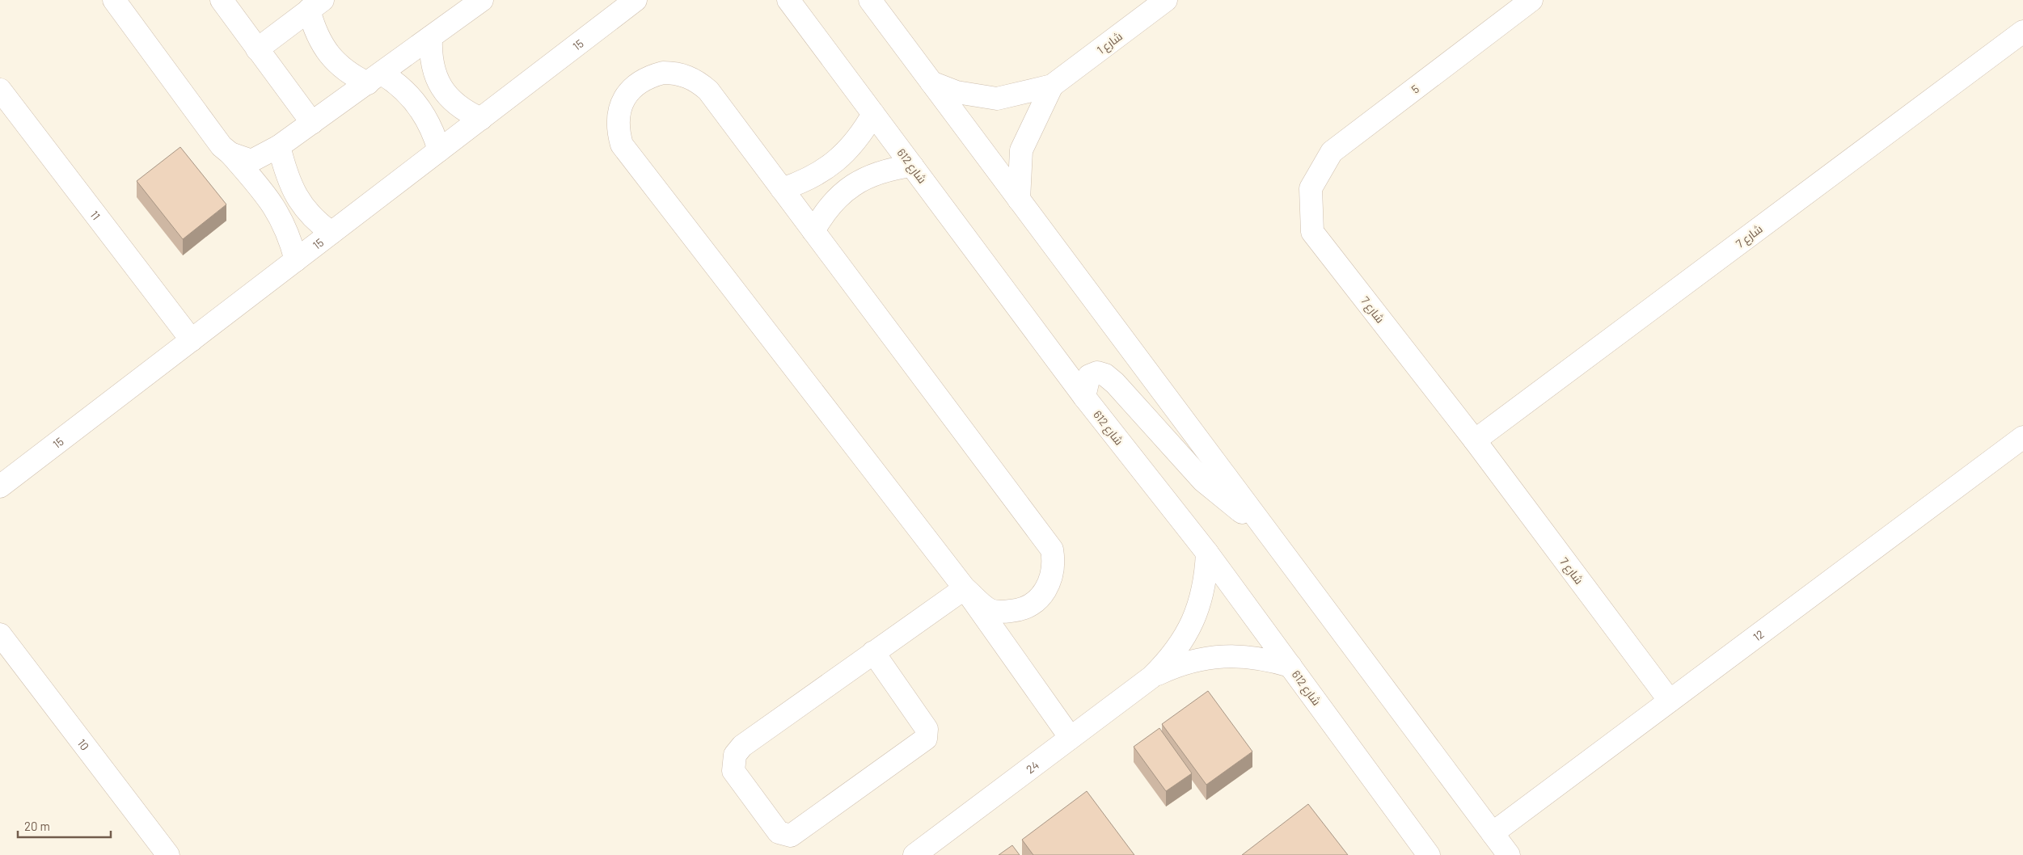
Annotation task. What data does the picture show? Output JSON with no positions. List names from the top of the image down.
{
  "streets": {
    "street": [
      "شارع 1",
      "15",
      "5",
      "شارع 612",
      "11",
      "شارع 7",
      "12",
      "10",
      "24"
    ]
  },
  "crossings": [
    ["15", "11"],
    ["5", "شارع 7"],
    ["شارع 612", "24"],
    ["شارع 7", "12"]
  ],
  "scale_bar": "20 m"
}
